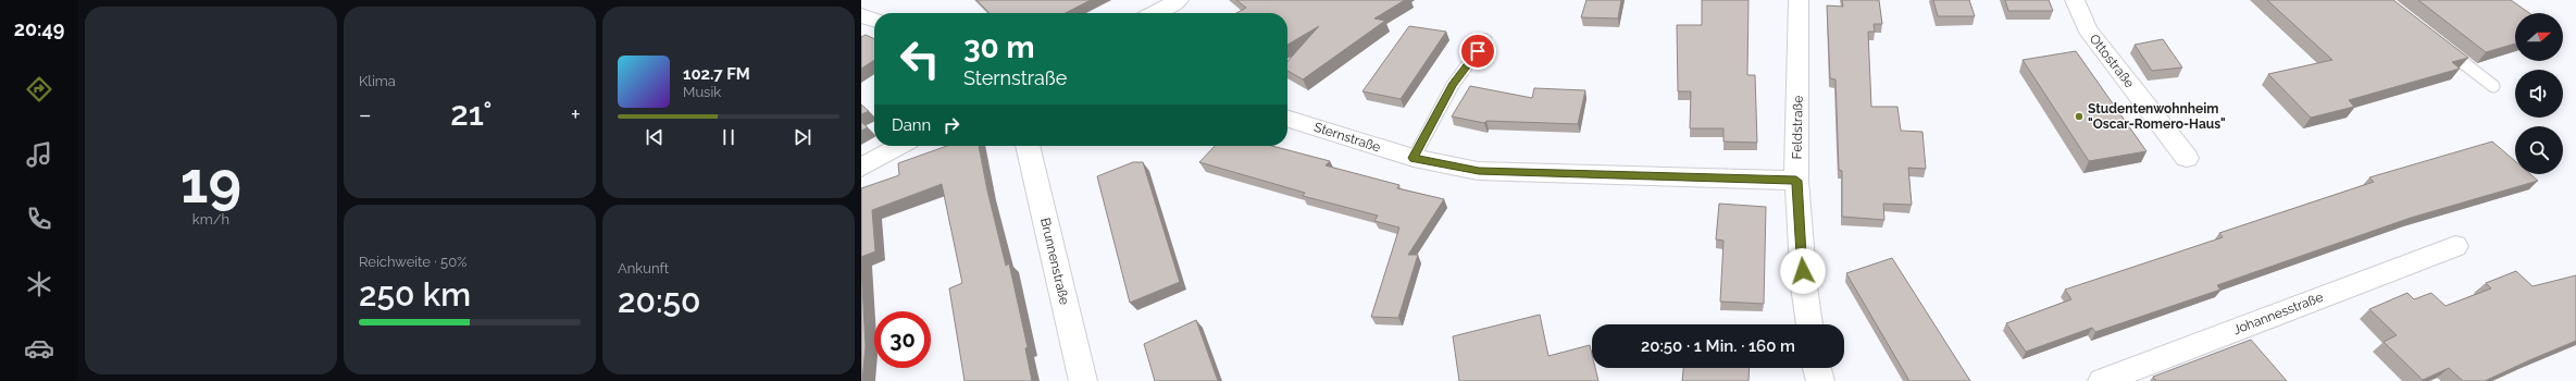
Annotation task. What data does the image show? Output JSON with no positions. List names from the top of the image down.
{
  "streets": {
    "street": [
      "Ottostraße",
      "Feldstraße",
      "Sternstraße",
      "Brunnenstraße",
      "Johannesstraße"
    ]
  },
  "crossings": [
    ["Feldstraße", "Sternstraße"]
  ],
  "places": ["Studentenwohnheim \"Oscar-Romero-Haus\""],
  "north": "right",
  "page": {
    "tabs": "20:49",
    "tile": [
      ["19", "km/h"],
      "Klima",
      ["Reichweite · 50%", "250 km"],
      ["Ankunft", "20:50"]
    ],
    "turn": ["30 m", "Sternstraße"],
    "song": ["102.7 FM", "Musik"],
    "heat": ["−", "21°", "+"],
    "then": "Dann",
    "limit": "30",
    "trip": "20:50 · 1 Min. · 160 m"
  }
}
